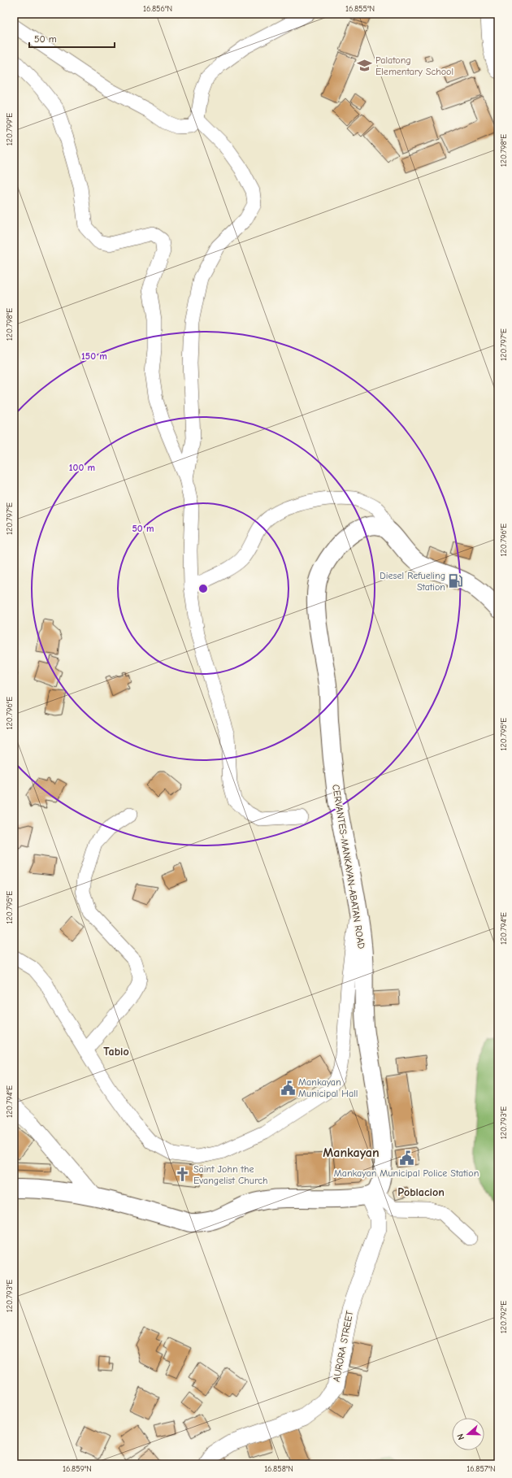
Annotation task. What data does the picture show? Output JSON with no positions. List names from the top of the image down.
{
  "streets": {
    "main road": ["CERVANTES-MANKAYAN-ABATAN ROAD"],
    "street": ["AURORA STREET"]
  },
  "crossings": [
    ["CERVANTES-MANKAYAN-ABATAN ROAD", "AURORA STREET"]
  ],
  "districts": ["Tabio", "Mankayan", "Poblacion"],
  "places": {
    "school or university": ["Palatong Elementary School"],
    "fuel station": ["Diesel Refueling Station"],
    "public building": ["Mankayan Municipal Hall", "Mankayan Municipal Police Station"],
    "church": ["Saint John the Evangelist Church"]
  },
  "scale_bar": "50 m",
  "north": "left",
  "coordinates": [
    "16.856°N",
    "16.855°N",
    "120.799°E",
    "120.798°E",
    "120.797°E",
    "120.796°E",
    "120.795°E",
    "120.794°E",
    "120.793°E",
    "120.792°E",
    "16.859°N",
    "16.858°N",
    "16.857°N"
  ],
  "rings": ["150 m", "100 m", "50 m"]
}
